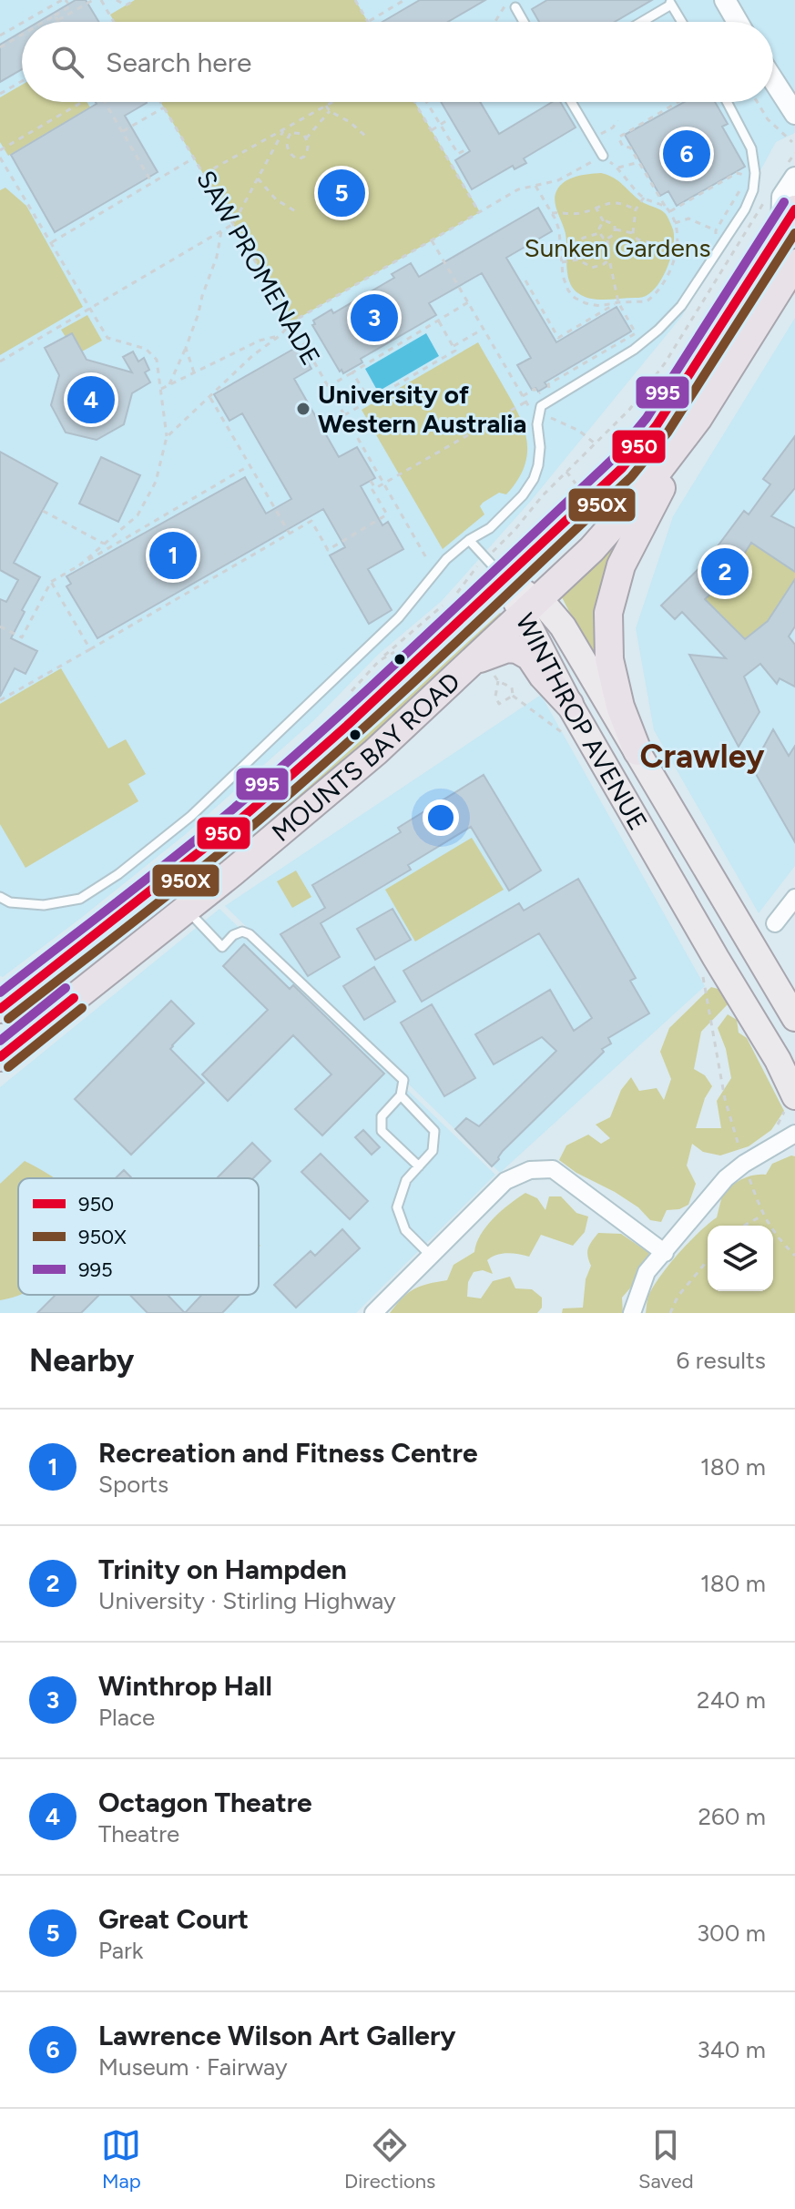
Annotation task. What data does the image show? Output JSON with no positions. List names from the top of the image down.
{
  "streets": {
    "highway": ["MOUNTS BAY ROAD"],
    "main road": ["WINTHROP AVENUE"],
    "path": ["SAW PROMENADE"]
  },
  "crossings": [
    ["WINTHROP AVENUE", "MOUNTS BAY ROAD"]
  ],
  "districts": ["Crawley"],
  "parks": ["Sunken Gardens"],
  "places": ["University of Western Australia"],
  "lines": ["transit line 995", "transit line 950", "transit line 950X"],
  "legend": ["950", "950X", "995"],
  "page": {
    "search": "Search here",
    "pins": [
      "6",
      "5",
      "3",
      "4",
      "1",
      "2"
    ],
    "heading": ["Nearby", "6 results"],
    "list": [
      {
        "mark": "1",
        "name": "Recreation and Fitness Centre",
        "note": "Sports",
        "value": "180 m"
      },
      {
        "mark": "2",
        "name": "Trinity on Hampden",
        "note": "University · Stirling Highway",
        "value": "180 m"
      },
      {
        "mark": "3",
        "name": "Winthrop Hall",
        "note": "Place",
        "value": "240 m"
      },
      {
        "mark": "4",
        "name": "Octagon Theatre",
        "note": "Theatre",
        "value": "260 m"
      },
      {
        "mark": "5",
        "name": "Great Court",
        "note": "Park",
        "value": "300 m"
      },
      {
        "mark": "6",
        "name": "Lawrence Wilson Art Gallery",
        "note": "Museum · Fairway",
        "value": "340 m"
      }
    ],
    "nav": ["Map", "Directions", "Saved"]
  }
}
